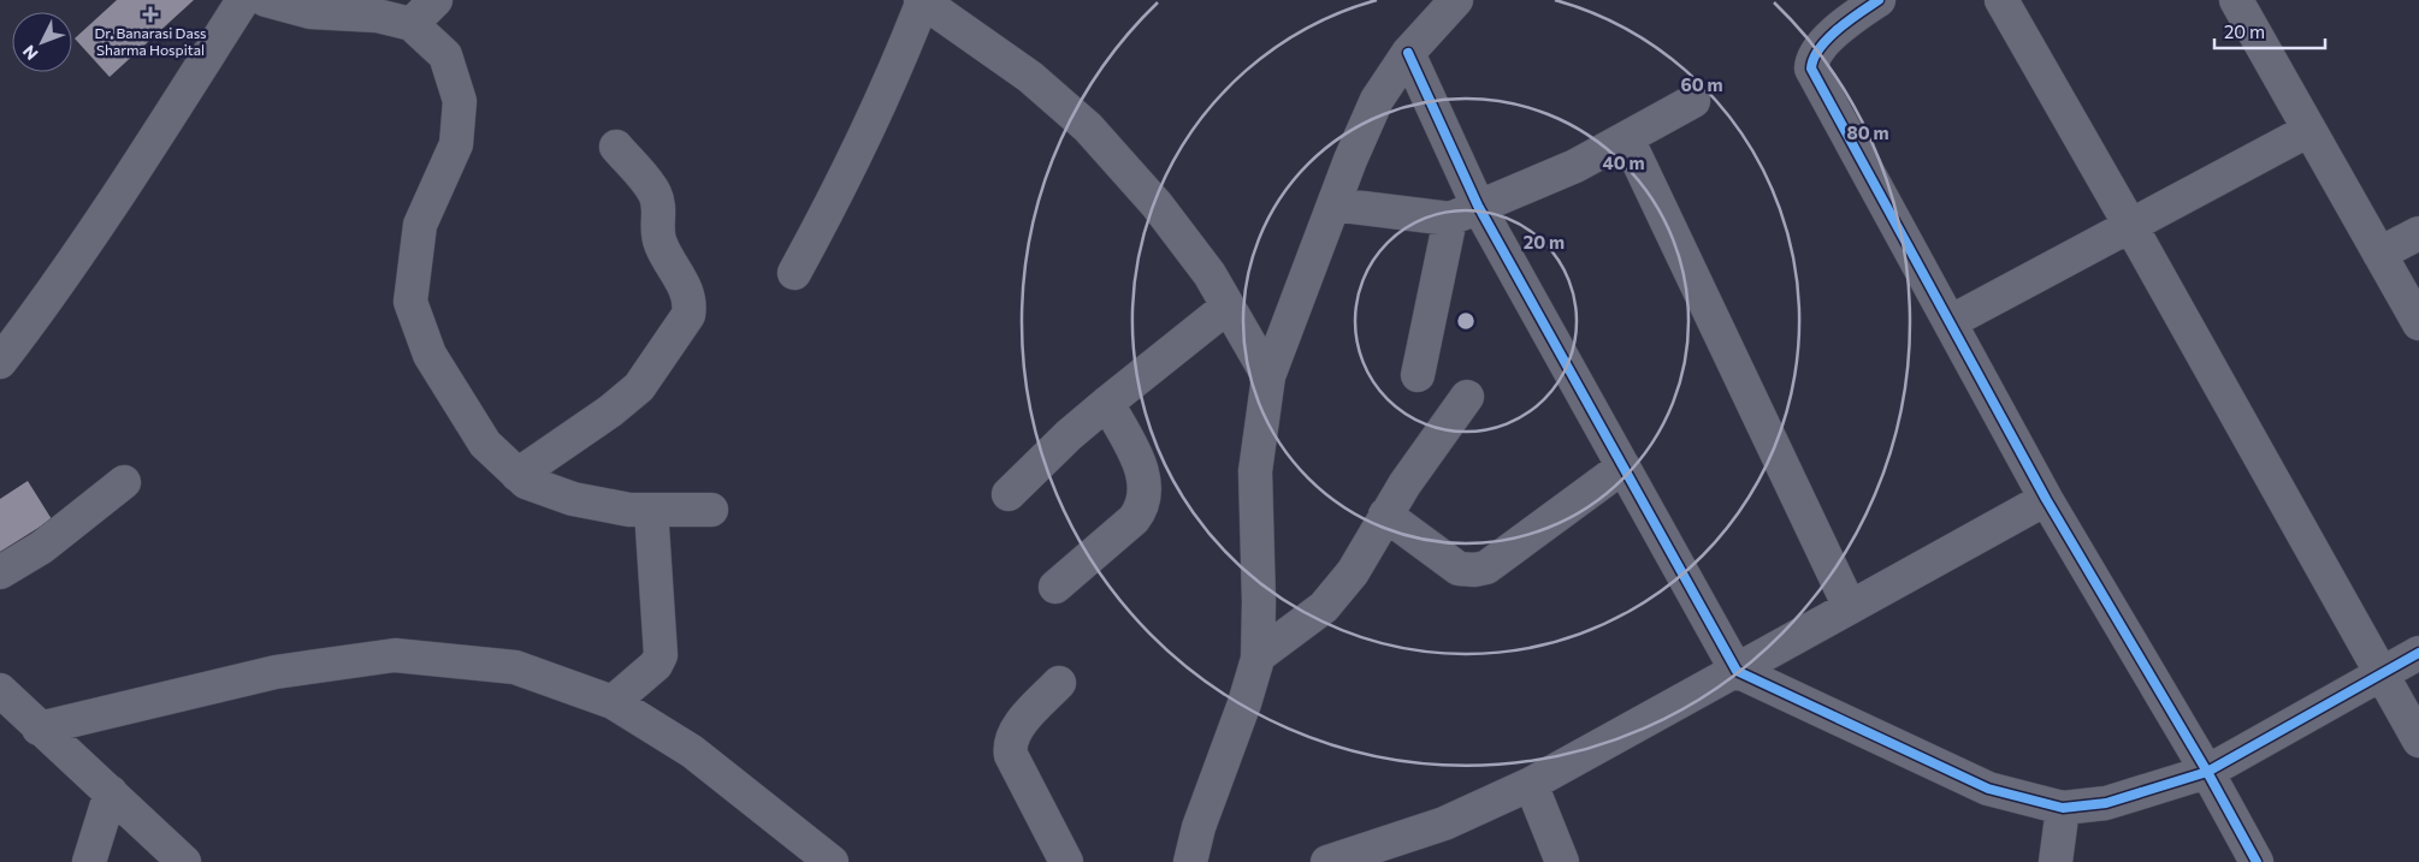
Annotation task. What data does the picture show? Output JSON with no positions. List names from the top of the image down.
{
  "places": {
    "health": ["Dr. Banarasi Dass Sharma Hospital"]
  },
  "scale_bar": "20 m",
  "north": "bottom left",
  "rings": [
    "60 m",
    "80 m",
    "40 m",
    "20 m"
  ]
}
